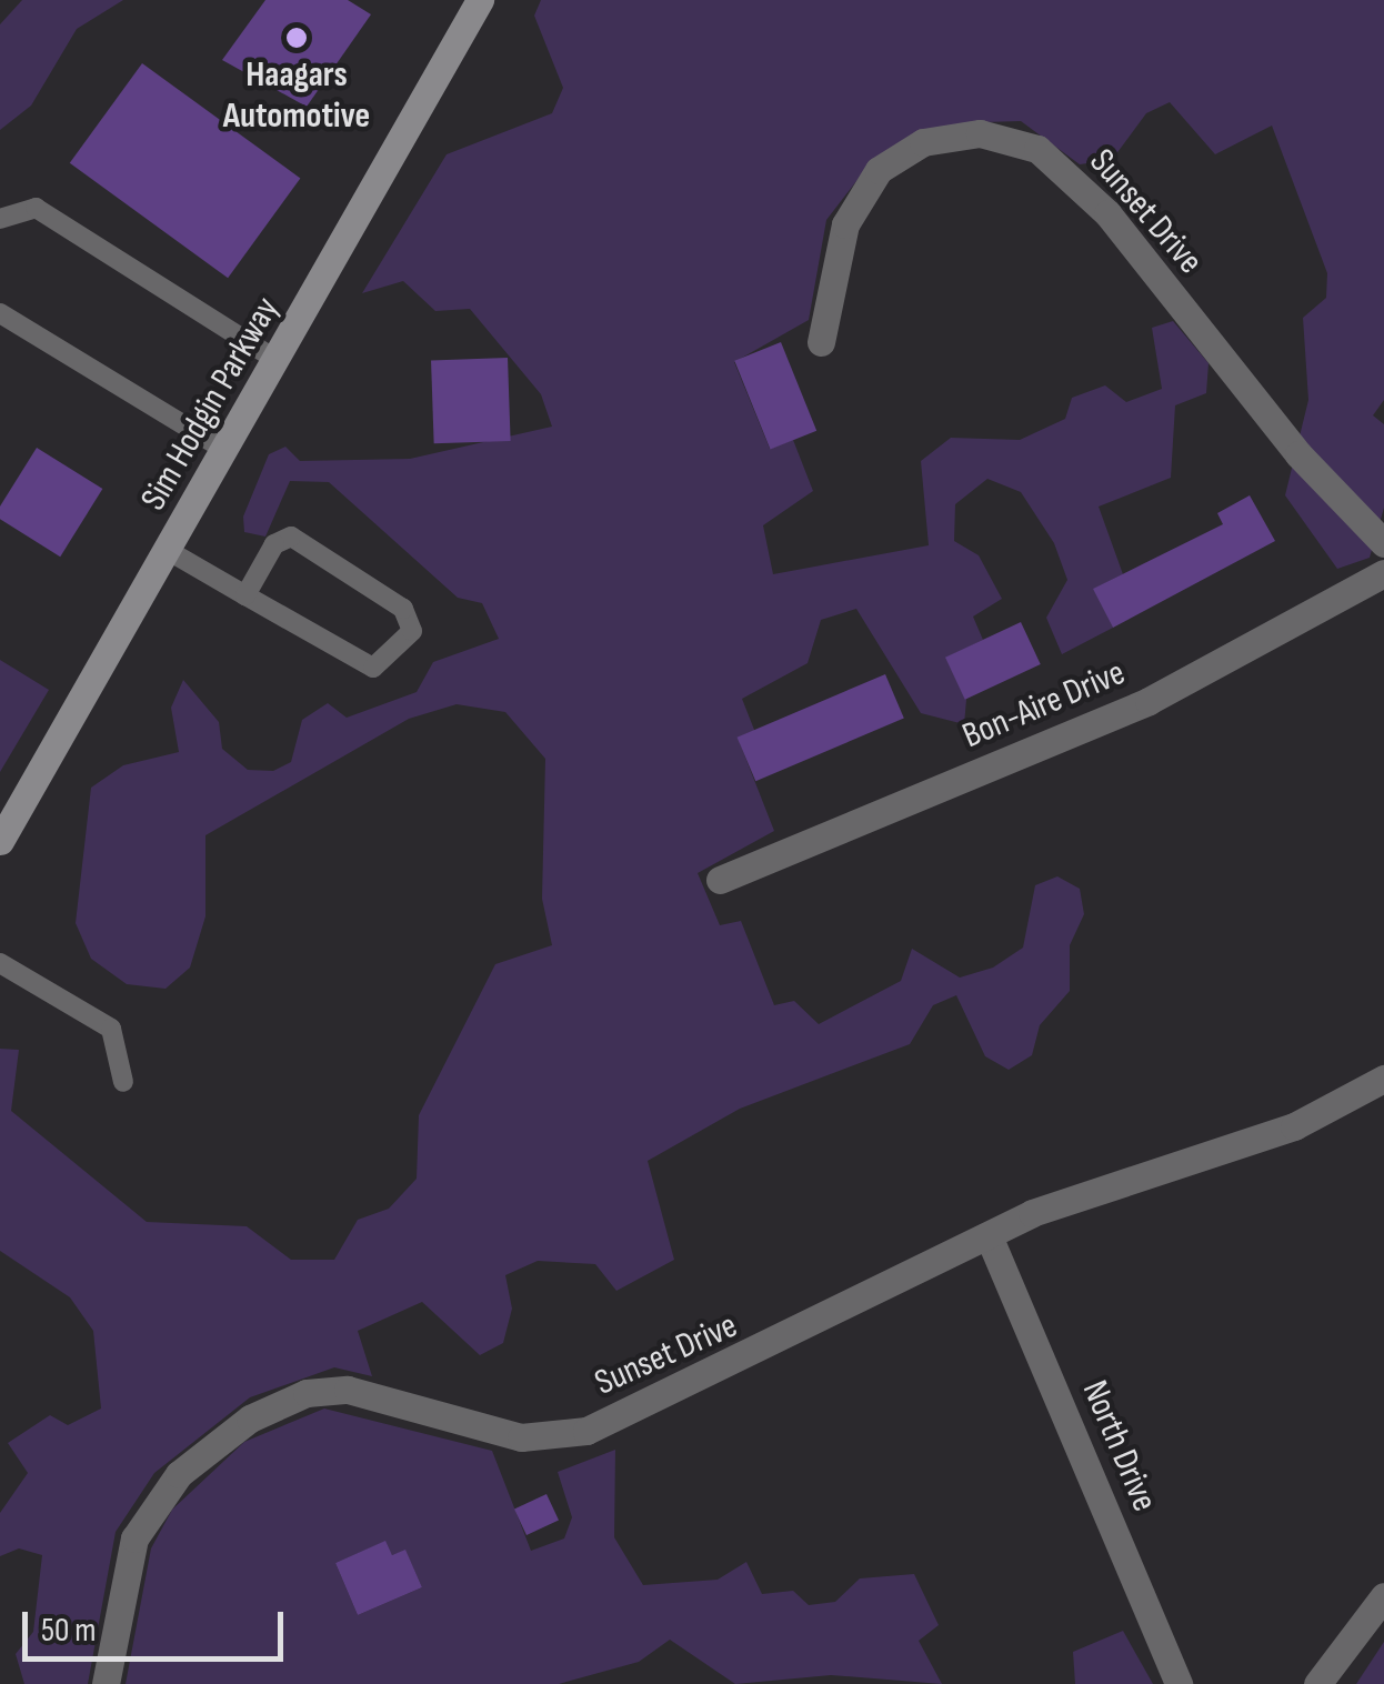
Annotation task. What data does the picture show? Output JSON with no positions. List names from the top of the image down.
{
  "streets": {
    "street": [
      "Sunset Drive",
      "Sim Hodgin Parkway",
      "Bon-Aire Drive",
      "North Drive"
    ]
  },
  "crossings": [
    ["Sunset Drive", "North Drive"]
  ],
  "places": ["Haagars Automotive"],
  "scale_bar": "50 m"
}
